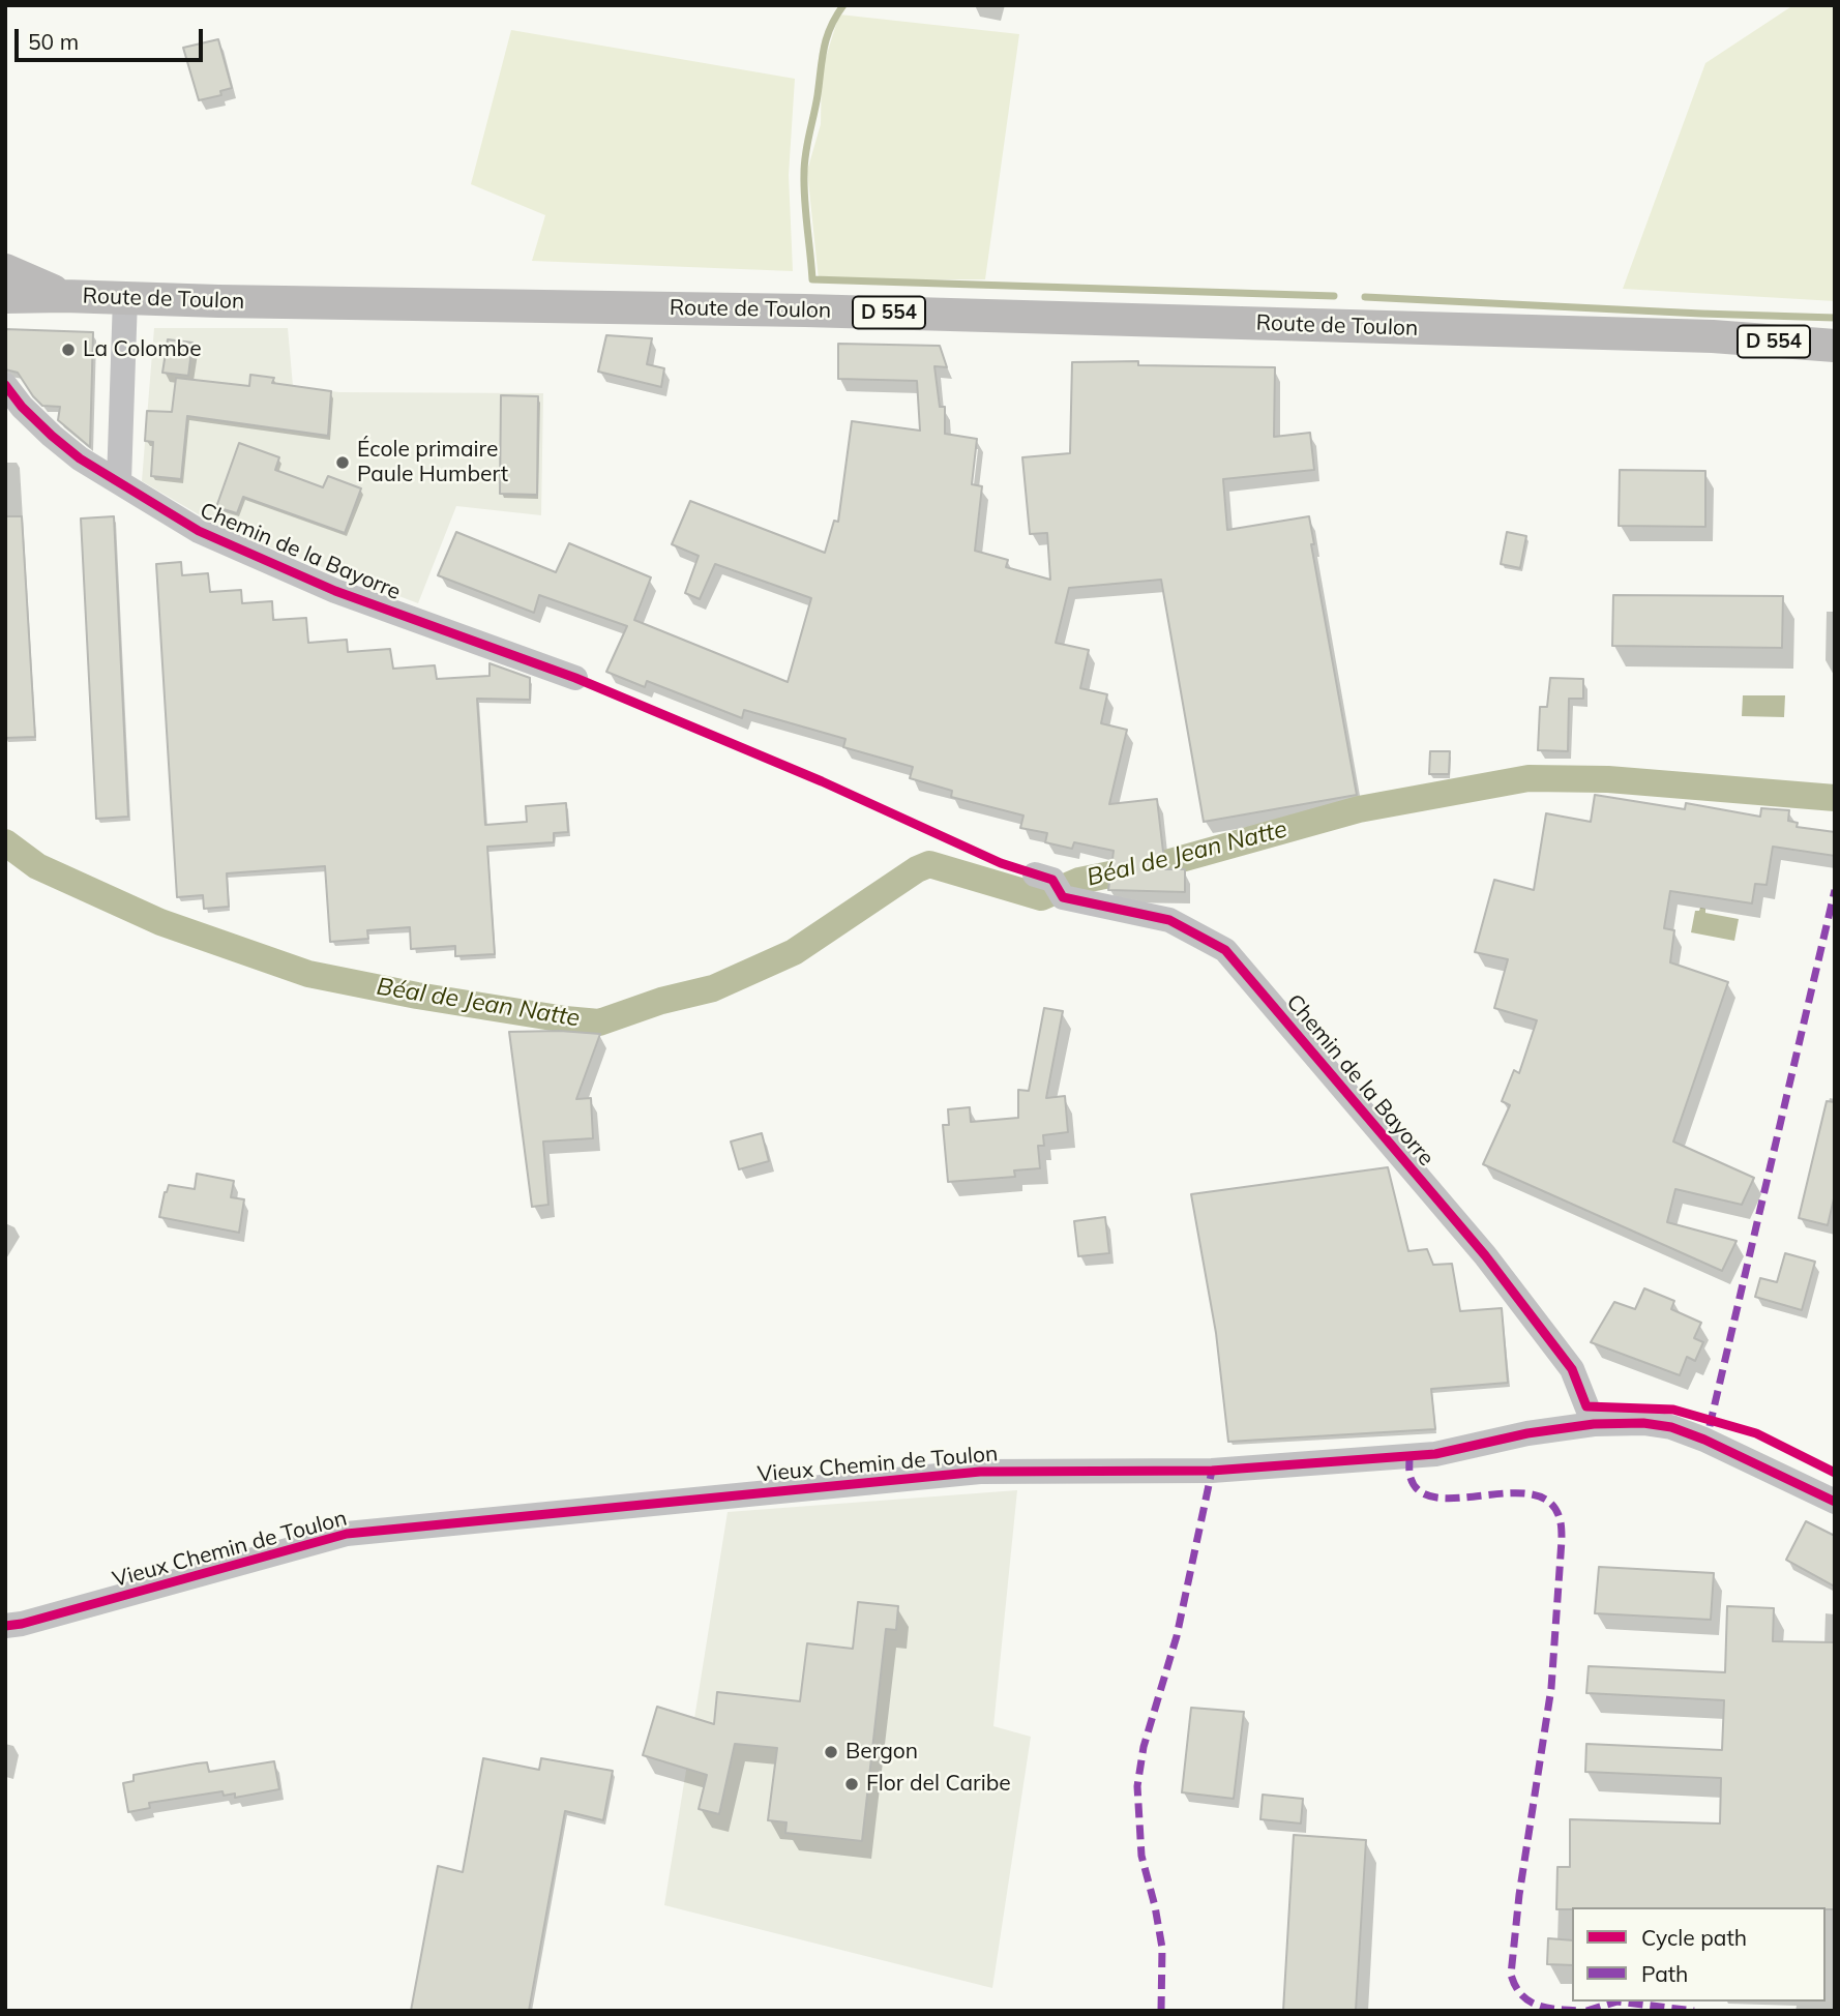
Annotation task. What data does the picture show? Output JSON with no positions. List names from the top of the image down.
{
  "streets": {
    "main road": ["Route de Toulon", "D 554"],
    "street": ["Chemin de la Bayorre", "Vieux Chemin de Toulon"]
  },
  "crossings": [
    ["Chemin de la Bayorre", "Vieux Chemin de Toulon"]
  ],
  "water": ["Béal de Jean Natte"],
  "places": [
    "La Colombe",
    "École primaire Paule Humbert",
    "Bergon",
    "Flor del Caribe"
  ],
  "legend": ["Cycle path", "Path"],
  "scale_bar": "50 m"
}
